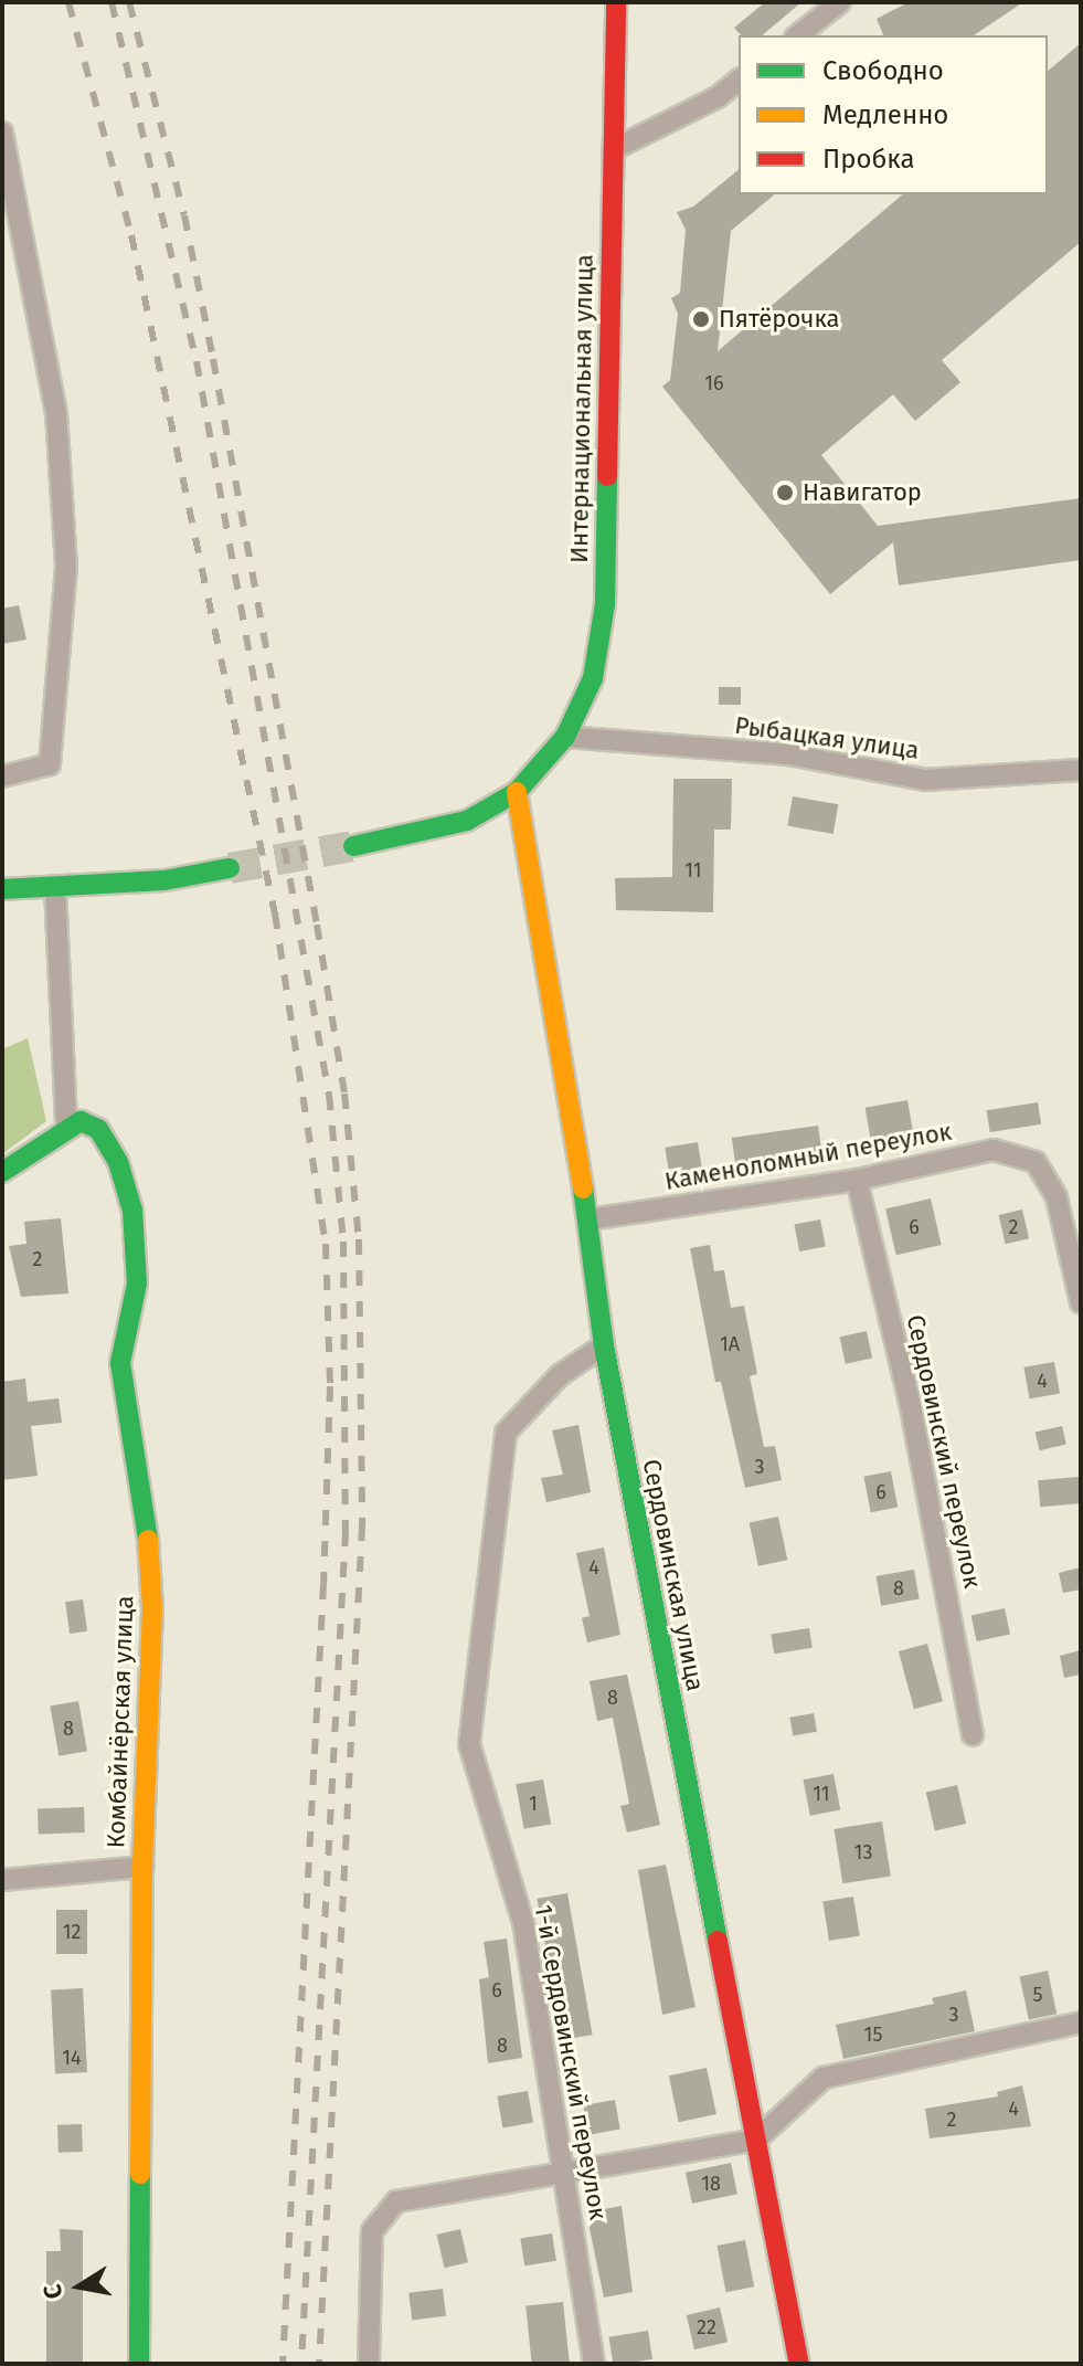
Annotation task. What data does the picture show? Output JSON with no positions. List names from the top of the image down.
{
  "streets": {
    "street": [
      "Интернациональная улица",
      "Рыбацкая улица",
      "Каменоломный переулок",
      "Сердовинский переулок",
      "Сердовинская улица",
      "Комбайнёрская улица",
      "1-й Сердовинский переулок"
    ]
  },
  "crossings": [
    ["Интернациональная улица", "Рыбацкая улица"],
    ["Интернациональная улица", "Сердовинская улица"],
    ["Каменоломный переулок", "Сердовинский переулок"],
    ["Каменоломный переулок", "Сердовинская улица"],
    ["Сердовинская улица", "1-й Сердовинский переулок"]
  ],
  "places": ["Пятёрочка", "Навигатор"],
  "house_numbers": [
    "16",
    "11",
    "6",
    "2",
    "2",
    "1А",
    "4",
    "3",
    "6",
    "4",
    "8",
    "8",
    "8",
    "11",
    "1",
    "13",
    "12",
    "6",
    "5",
    "3",
    "15",
    "8",
    "14",
    "4",
    "2",
    "18",
    "22"
  ],
  "legend": ["Свободно", "Медленно", "Пробка"],
  "north": "left"
}
